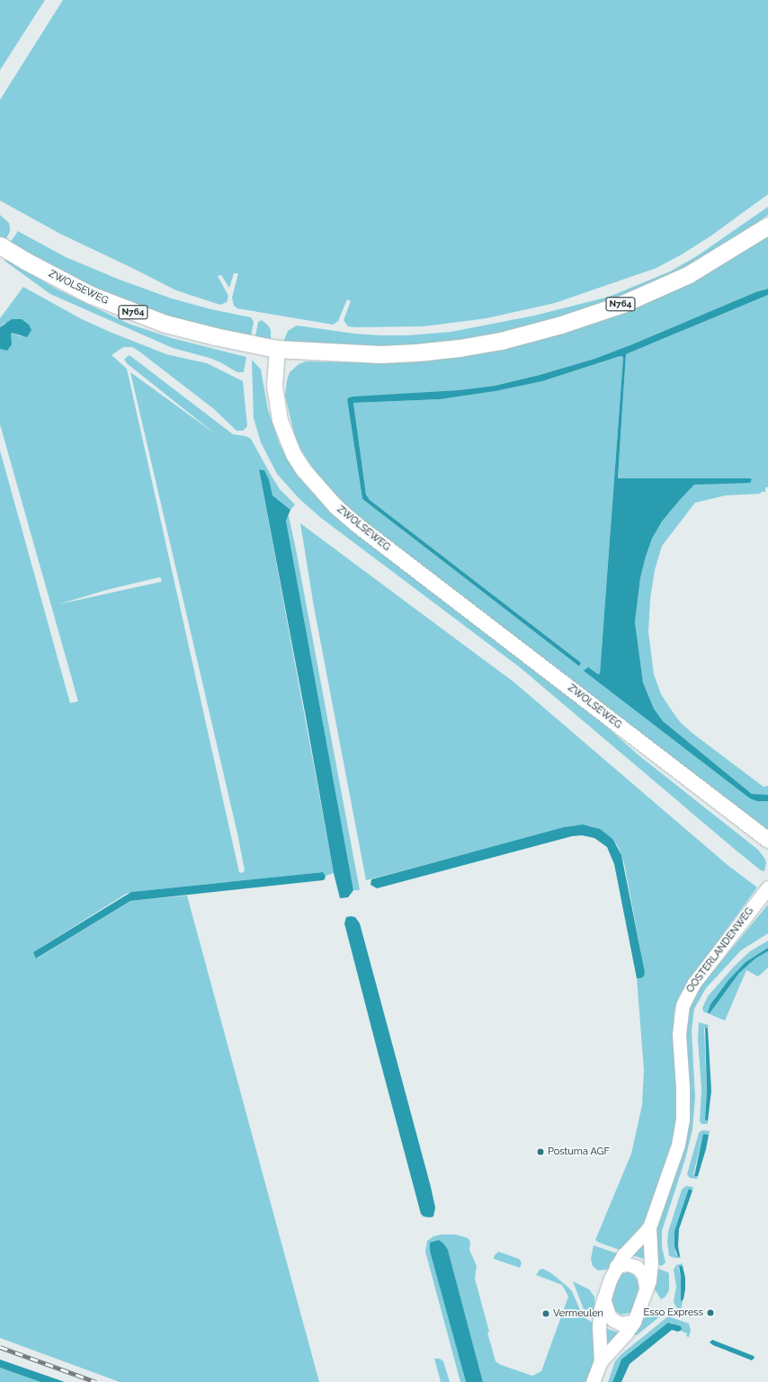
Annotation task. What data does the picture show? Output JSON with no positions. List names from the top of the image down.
{
  "streets": {
    "main road": ["ZWOLSEWEG", "N764"],
    "street": ["OOSTERLANDENWEG"]
  },
  "crossings": [
    ["ZWOLSEWEG", "N764"]
  ],
  "places": ["Postuma AGF", "Esso Express", "Vermeulen"]
}
